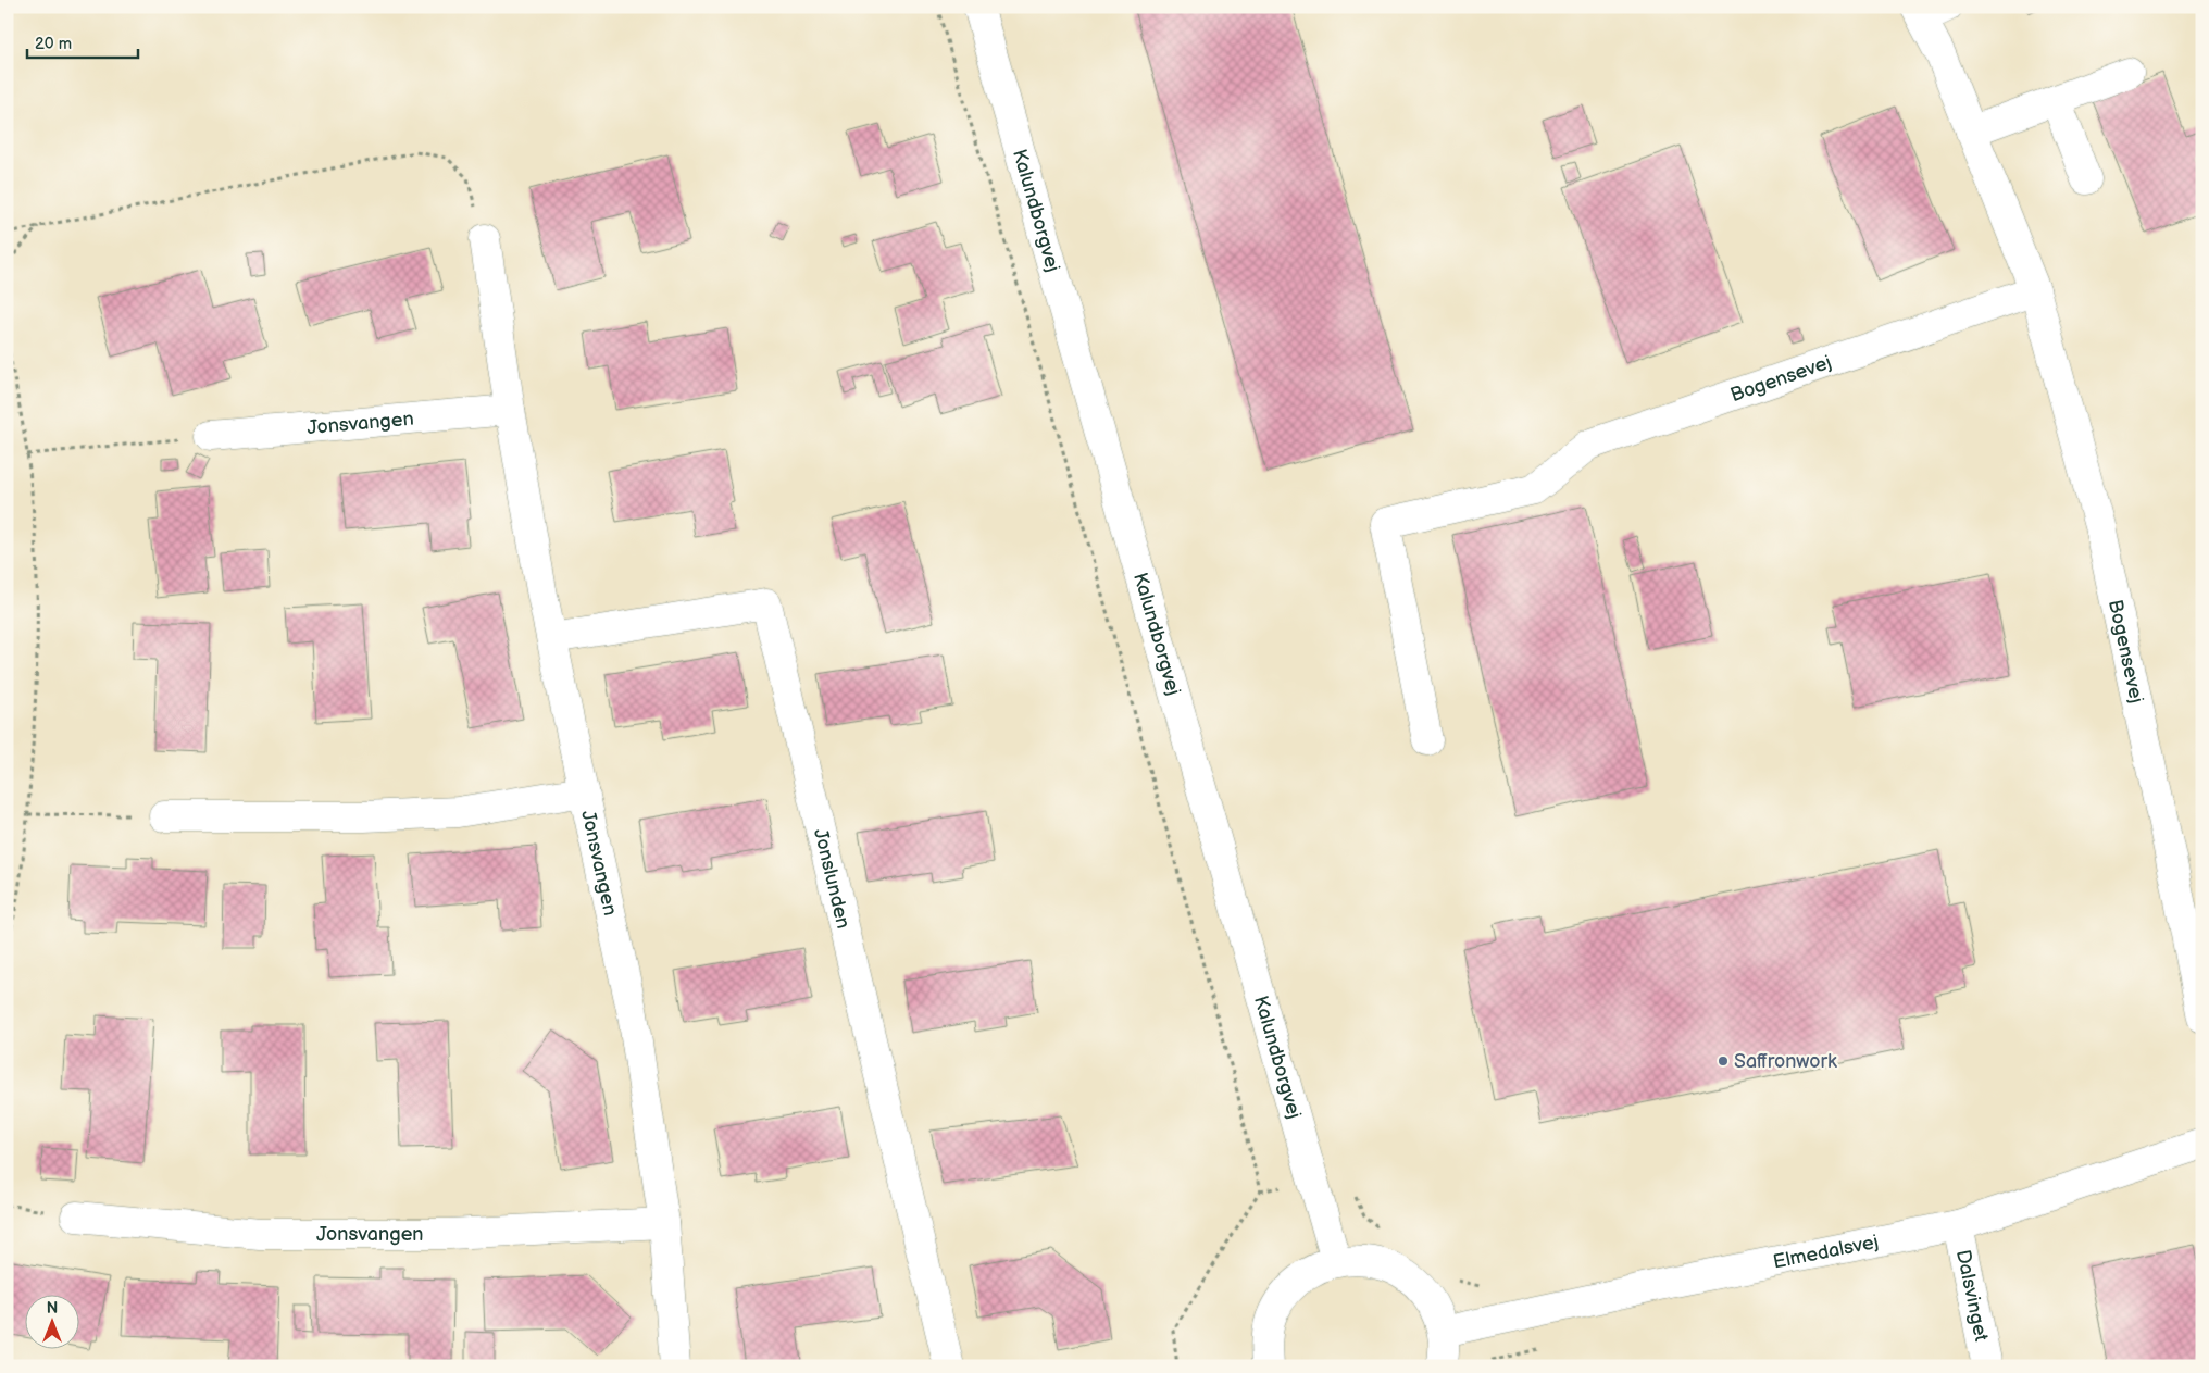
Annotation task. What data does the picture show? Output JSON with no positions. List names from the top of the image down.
{
  "streets": {
    "street": [
      "Kalundborgvej",
      "Bogensevej",
      "Jonsvangen",
      "Jonslunden",
      "Elmedalsvej",
      "Dalsvinget"
    ]
  },
  "crossings": [
    ["Jonsvangen", "Jonslunden"],
    ["Elmedalsvej", "Dalsvinget"]
  ],
  "places": ["Saffronwork"],
  "scale_bar": "20 m",
  "north": "top"
}
